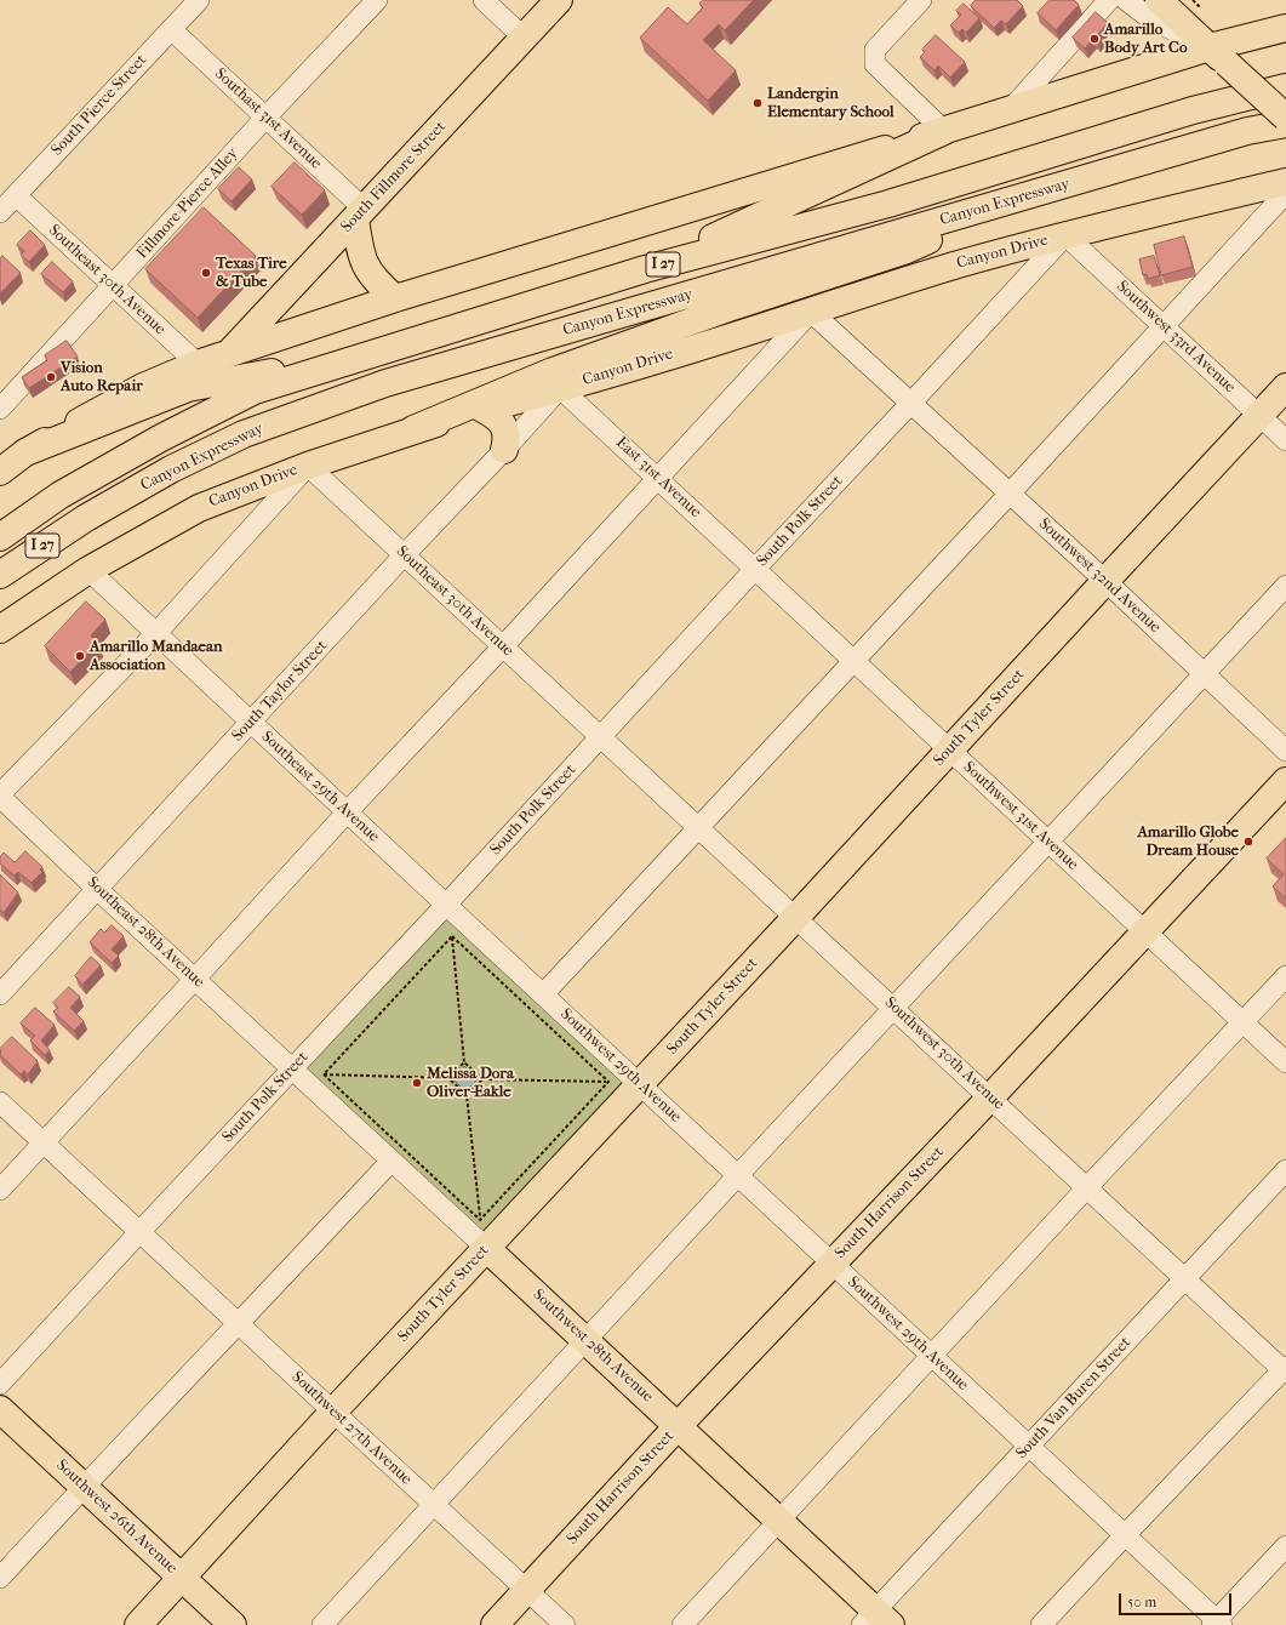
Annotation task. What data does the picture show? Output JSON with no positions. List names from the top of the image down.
{
  "streets": {
    "main road": [
      "South Fillmore Street",
      "Canyon Expressway",
      "Canyon Drive",
      "I 27",
      "South Tyler Street",
      "South Harrison Street",
      "Southwest 28th Avenue",
      "Southwest 26th Avenue"
    ],
    "street": [
      "South Pierce Street",
      "Southast 31st Avenue",
      "Fillmore-Pierce Alley",
      "Southeast 30th Avenue",
      "Southwest 33rd Avenue",
      "East 31st Avenue",
      "South Polk Street",
      "Southwest 32nd Avenue",
      "South Taylor Street",
      "Southeast 29th Avenue",
      "Southwest 31st Avenue",
      "Southeast 28th Avenue",
      "Southwest 30th Avenue",
      "Southwest 29th Avenue",
      "South Van Buren Street",
      "Southwest 27th Avenue"
    ]
  },
  "crossings": [
    ["South Pierce Street", "Southast 31st Avenue"],
    ["South Pierce Street", "Southeast 30th Avenue"],
    ["Southast 31st Avenue", "South Fillmore Street"],
    ["Southast 31st Avenue", "Fillmore-Pierce Alley"],
    ["Fillmore-Pierce Alley", "Southeast 30th Avenue"],
    ["Canyon Drive", "Southeast 30th Avenue"],
    ["Canyon Drive", "Southwest 33rd Avenue"],
    ["Canyon Drive", "East 31st Avenue"],
    ["Canyon Drive", "South Polk Street"],
    ["Canyon Drive", "Southwest 32nd Avenue"],
    ["Canyon Drive", "South Taylor Street"],
    ["Canyon Drive", "Southeast 29th Avenue"],
    ["Southeast 30th Avenue", "South Polk Street"],
    ["Southeast 30th Avenue", "South Taylor Street"],
    ["Southeast 30th Avenue", "Southwest 30th Avenue"],
    ["Southwest 33rd Avenue", "South Polk Street"],
    ["Southwest 33rd Avenue", "South Tyler Street"],
    ["East 31st Avenue", "South Polk Street"],
    ["East 31st Avenue", "South Taylor Street"],
    ["East 31st Avenue", "Southwest 31st Avenue"],
    ["South Polk Street", "Southwest 32nd Avenue"],
    ["South Polk Street", "Southeast 29th Avenue"],
    ["South Polk Street", "Southwest 31st Avenue"],
    ["South Polk Street", "Southeast 28th Avenue"],
    ["South Polk Street", "Southwest 30th Avenue"],
    ["South Polk Street", "Southwest 29th Avenue"],
    ["South Polk Street", "Southwest 28th Avenue"],
    ["South Polk Street", "Southwest 27th Avenue"],
    ["Southwest 32nd Avenue", "South Tyler Street"],
    ["South Taylor Street", "Southeast 29th Avenue"],
    ["South Taylor Street", "Southeast 28th Avenue"],
    ["South Tyler Street", "Southwest 31st Avenue"],
    ["South Tyler Street", "Southwest 30th Avenue"],
    ["South Tyler Street", "Southwest 29th Avenue"],
    ["South Tyler Street", "Southwest 28th Avenue"],
    ["South Tyler Street", "Southwest 27th Avenue"],
    ["South Tyler Street", "Southwest 26th Avenue"],
    ["Southeast 29th Avenue", "Southwest 29th Avenue"],
    ["Southwest 31st Avenue", "South Harrison Street"],
    ["Southeast 28th Avenue", "Southwest 28th Avenue"],
    ["Southwest 30th Avenue", "South Harrison Street"],
    ["Southwest 30th Avenue", "South Van Buren Street"],
    ["Southwest 29th Avenue", "South Harrison Street"],
    ["Southwest 29th Avenue", "South Van Buren Street"],
    ["South Harrison Street", "Southwest 28th Avenue"],
    ["South Harrison Street", "Southwest 27th Avenue"],
    ["Southwest 28th Avenue", "South Van Buren Street"]
  ],
  "places": [
    "Amarillo Body Art Co",
    "Landergin Elementary School",
    "Texas Tire & Tube",
    "Vision Auto Repair",
    "Amarillo Mandaean Association",
    "Amarillo Globe Dream House",
    "Melissa Dora Oliver-Eakle"
  ],
  "scale_bar": "50 m"
}
